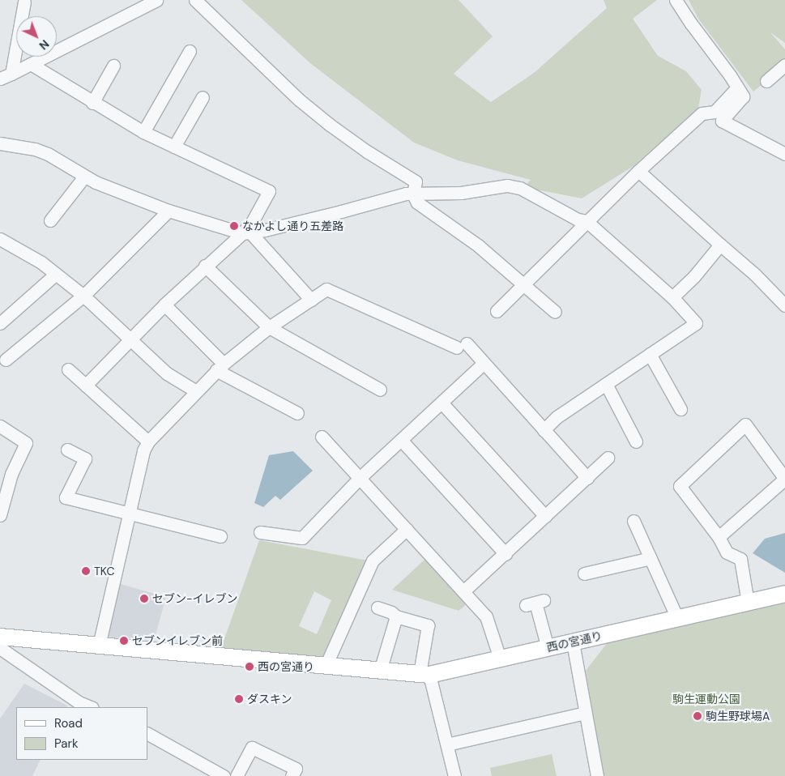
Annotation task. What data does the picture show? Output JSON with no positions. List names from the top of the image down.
{
  "streets": {
    "street": ["西の宮通り"]
  },
  "parks": ["駒生運動公園"],
  "places": [
    "なかよし通り五差路",
    "TKC",
    "セブン-イレブン",
    "セブンイレブン前",
    "西の宮通り",
    "ダスキン",
    "駒生野球場A"
  ],
  "legend": ["Road", "Park"],
  "north": "bottom right"
}
